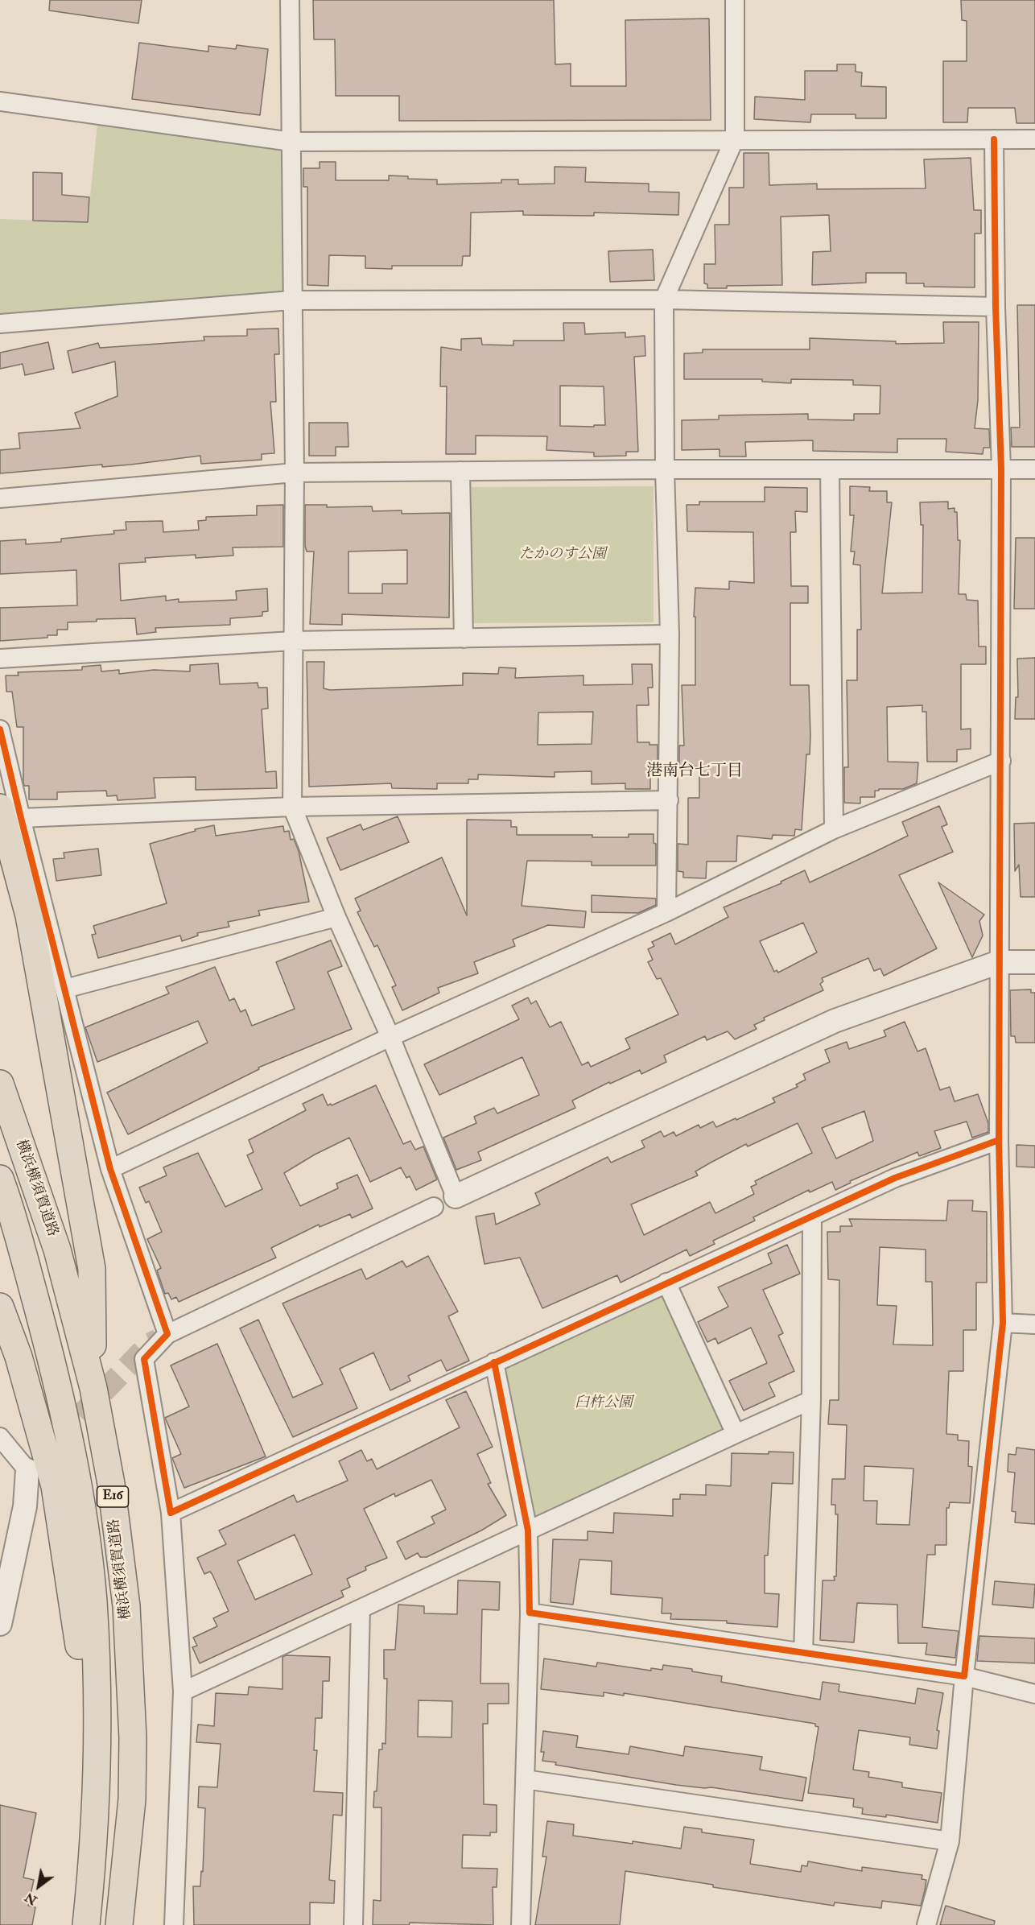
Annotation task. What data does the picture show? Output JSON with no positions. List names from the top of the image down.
{
  "streets": {
    "highway": ["横浜横須賀道路", "E16"]
  },
  "districts": ["港南台七丁目"],
  "parks": ["たかのす公園", "臼杵公園"],
  "north": "bottom left"
}
